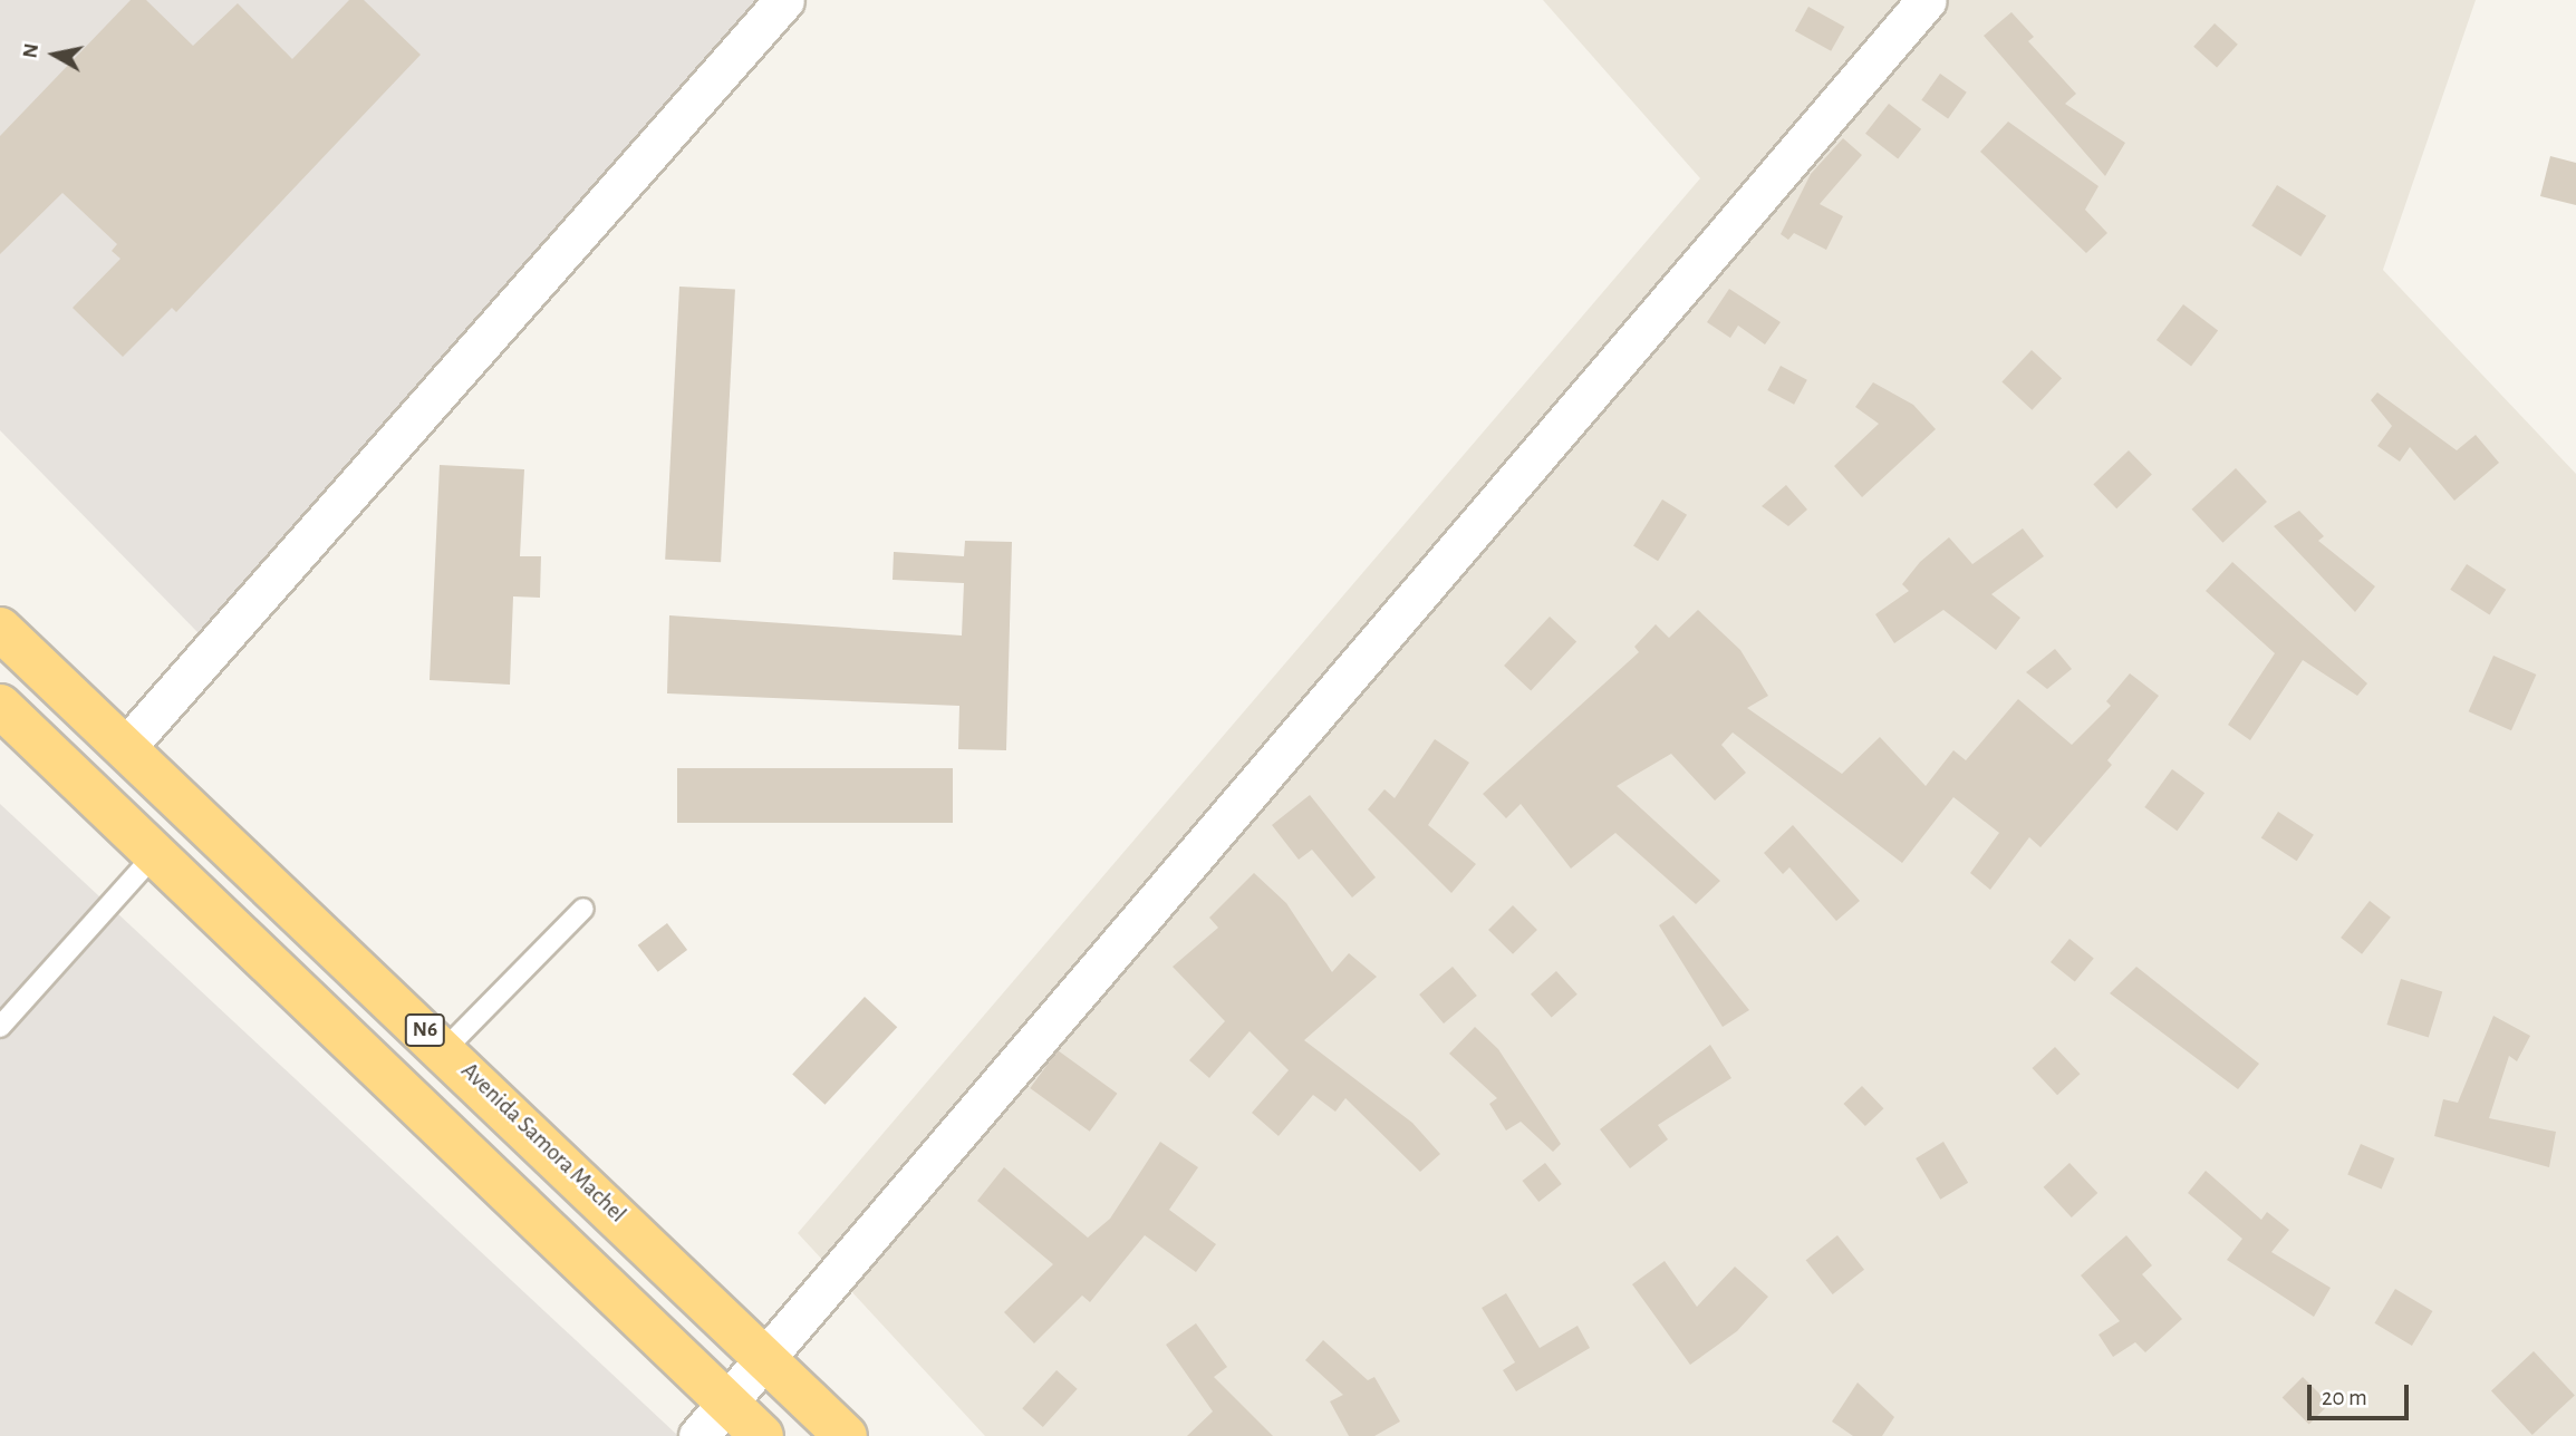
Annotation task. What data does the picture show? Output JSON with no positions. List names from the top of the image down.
{
  "streets": {
    "highway": ["N6", "Avenida Samora Machel"]
  },
  "scale_bar": "20 m",
  "north": "left"
}
